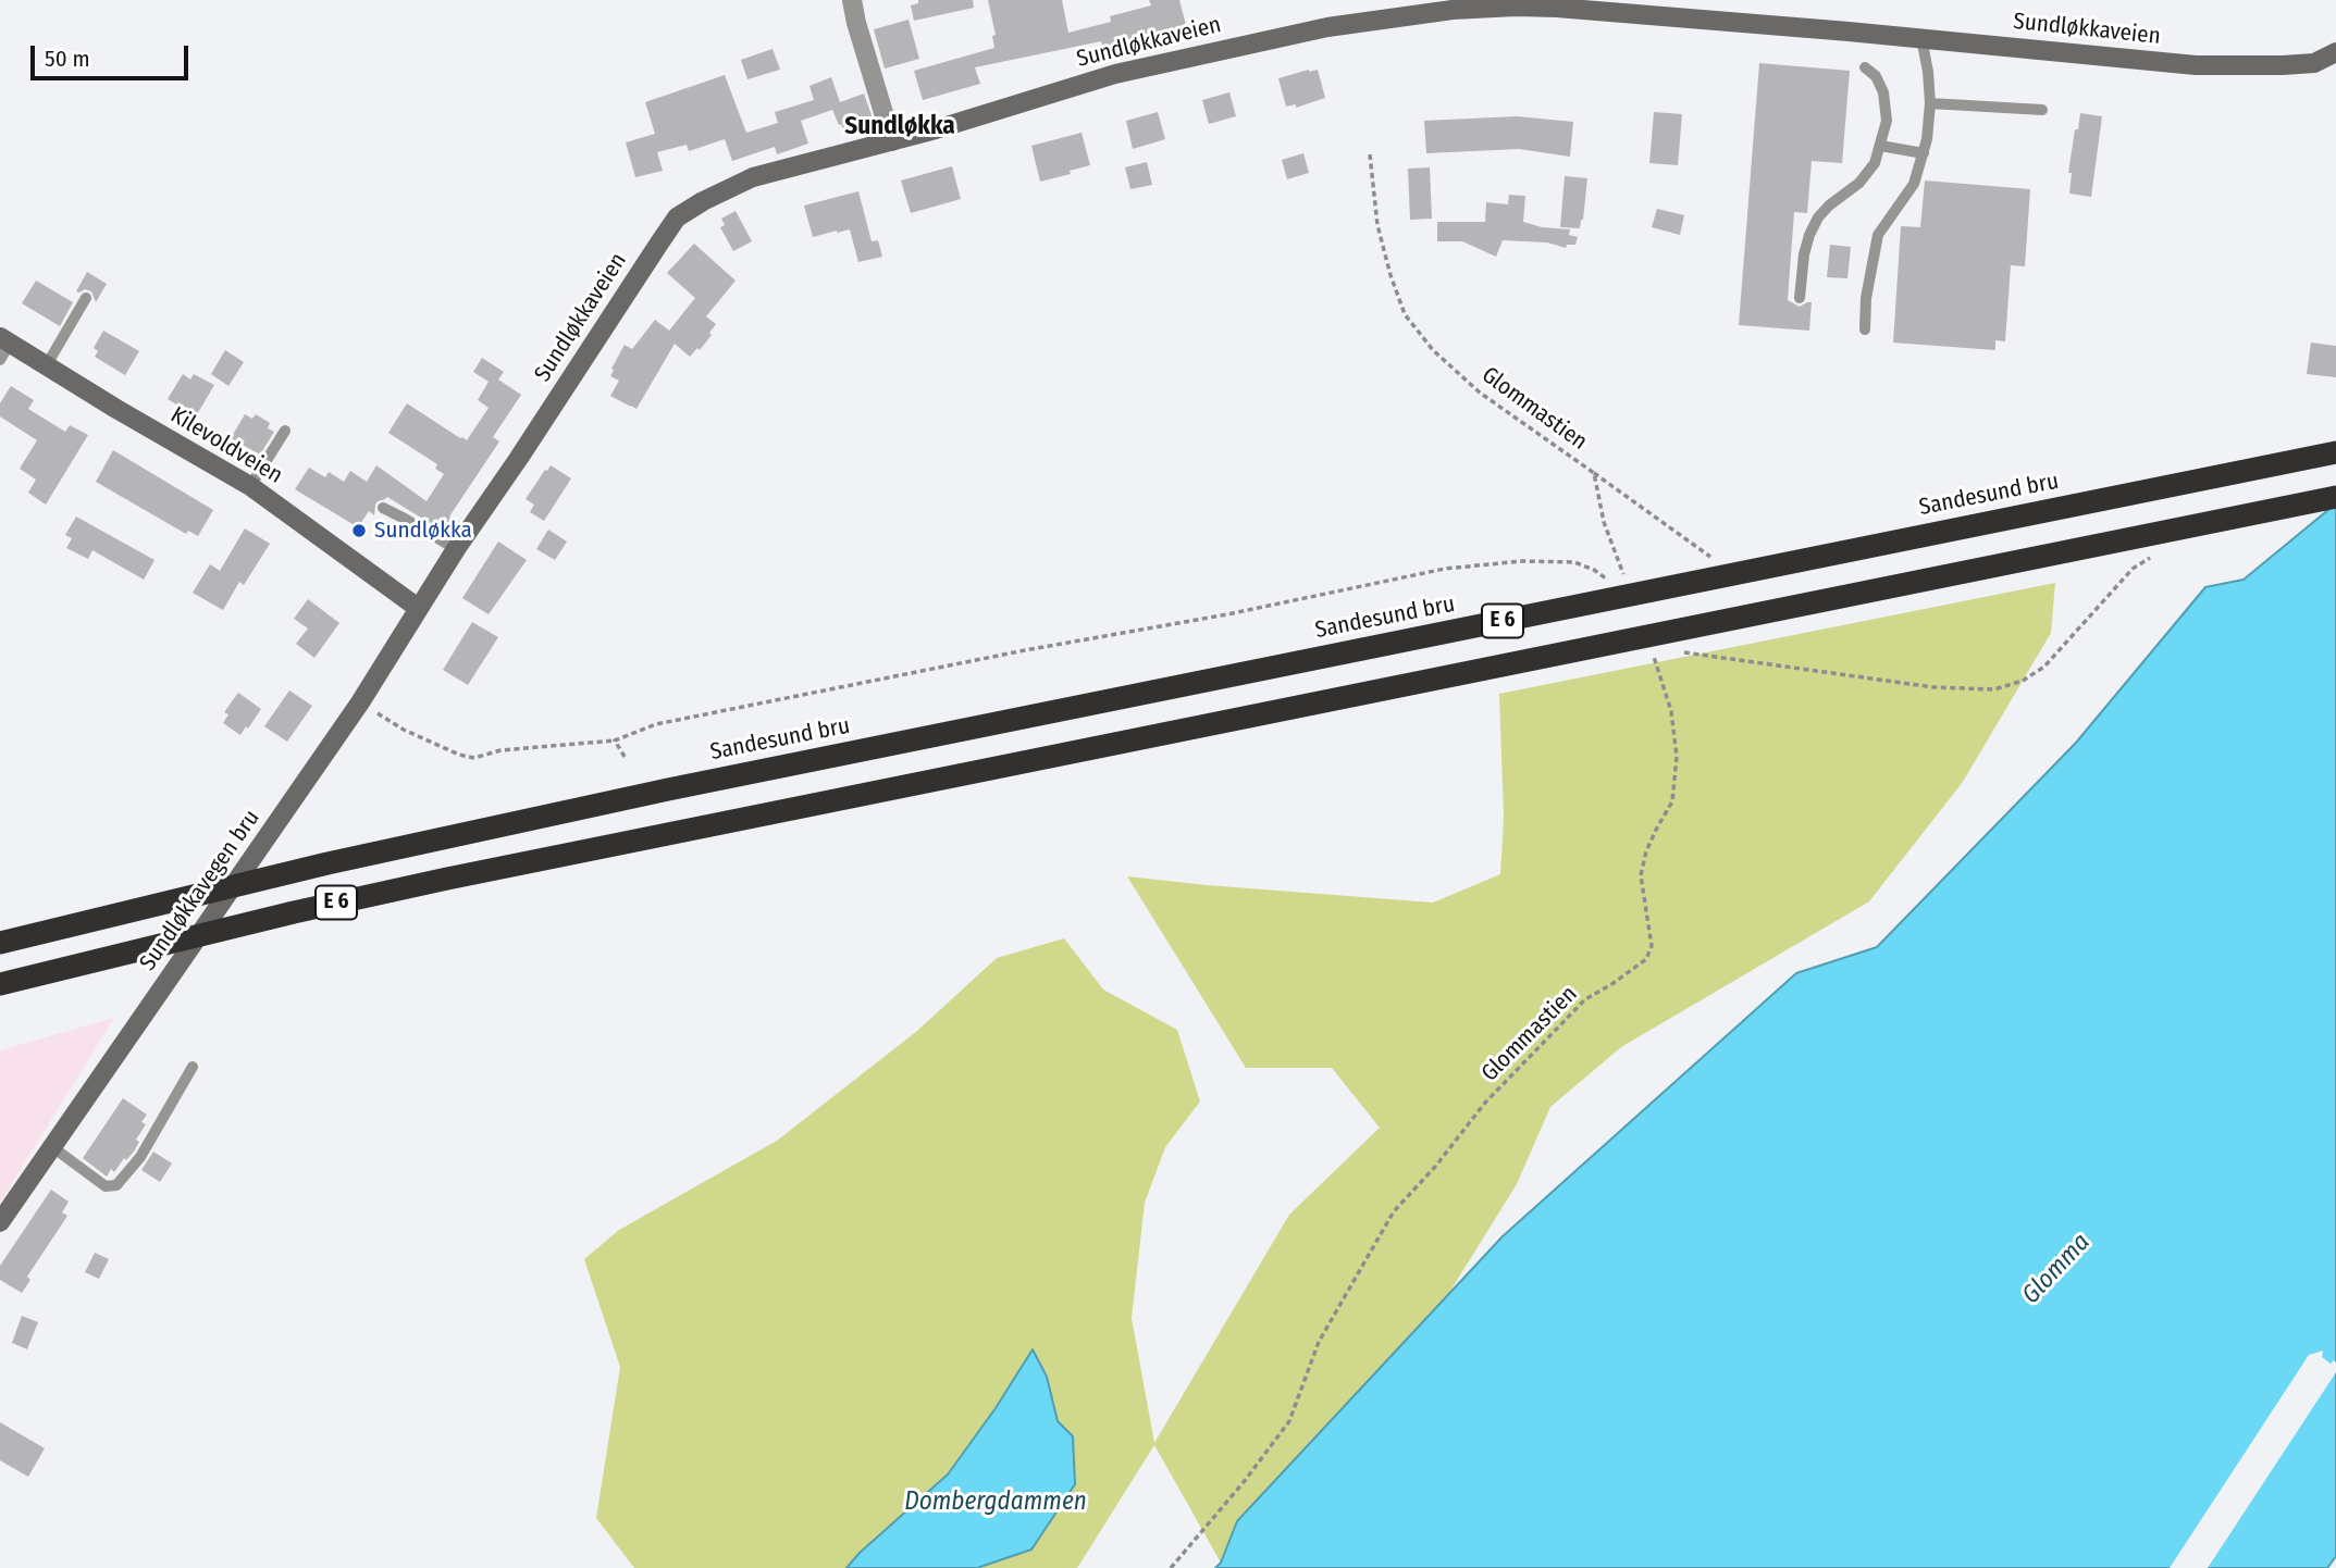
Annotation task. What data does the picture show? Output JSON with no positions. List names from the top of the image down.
{
  "streets": {
    "highway": ["Sandesund bru", "E 6"],
    "main road": ["Sundløkkaveien", "Kilevoldveien", "Sundløkkavegen bru"],
    "path": ["Glommastien"]
  },
  "crossings": [
    ["Sundløkkaveien", "Kilevoldveien"],
    ["Sundløkkaveien", "Sundløkkavegen bru"]
  ],
  "districts": ["Sundløkka"],
  "water": ["Glomma", "Dombergdammen"],
  "places": ["Sundløkka"],
  "scale_bar": "50 m"
}
